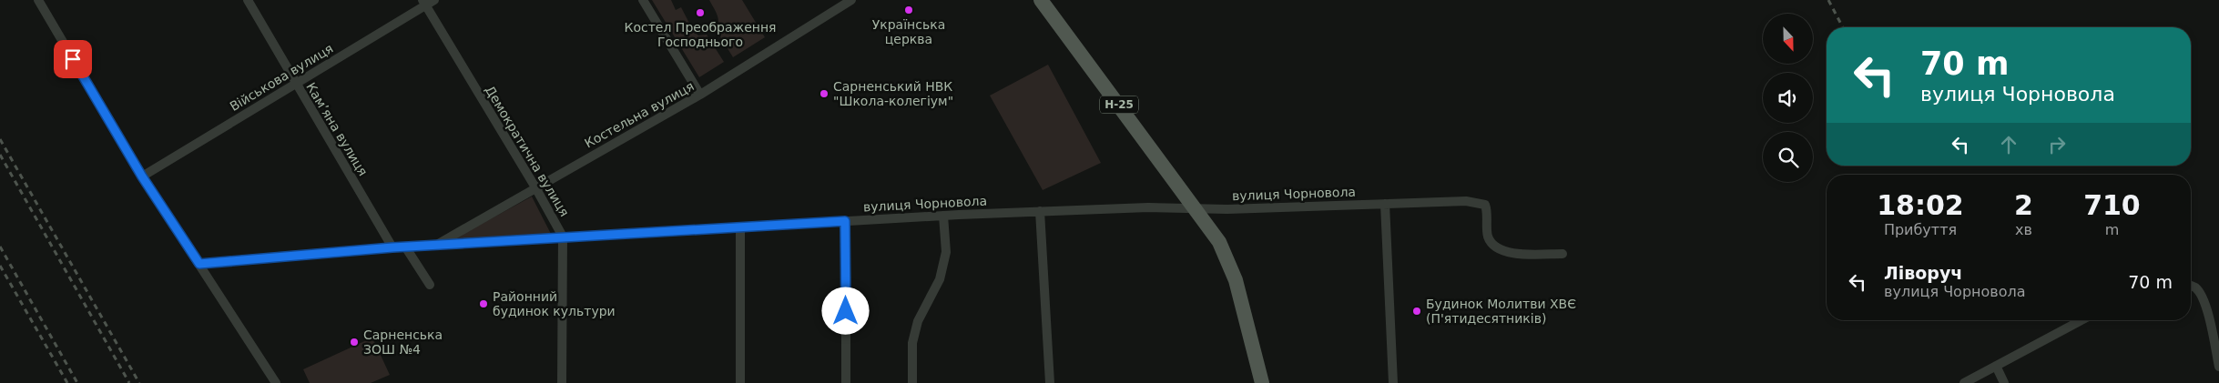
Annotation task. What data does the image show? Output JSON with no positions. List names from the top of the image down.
{
  "streets": {
    "main road": ["Н-25"],
    "street": [
      "Військова вулиця",
      "Костельна вулиця",
      "Камʼяна вулиця",
      "Демократична вулиця",
      "вулиця Чорновола"
    ]
  },
  "crossings": [
    ["Військова вулиця", "Камʼяна вулиця"],
    ["Військова вулиця", "Демократична вулиця"],
    ["Н-25", "вулиця Чорновола"],
    ["Костельна вулиця", "Демократична вулиця"],
    ["Костельна вулиця", "вулиця Чорновола"],
    ["Камʼяна вулиця", "вулиця Чорновола"],
    ["Демократична вулиця", "вулиця Чорновола"]
  ],
  "places": [
    "Українська церква",
    "Костел Преображення Господнього",
    "Сарненський НВК \"Школа-колегіум\"",
    "Районний будинок культури",
    "Будинок Молитви ХВЄ (П'ятидесятників)",
    "Сарненська ЗОШ №4"
  ],
  "north": "bottom",
  "page": {
    "turn": ["70 m", "вулиця Чорновола"],
    "eta": [
      "18:02",
      "Прибуття",
      "2",
      "хв",
      "710",
      "m"
    ],
    "list": [
      {
        "name": "Ліворуч",
        "note": "вулиця Чорновола",
        "value": "70 m"
      }
    ]
  }
}
